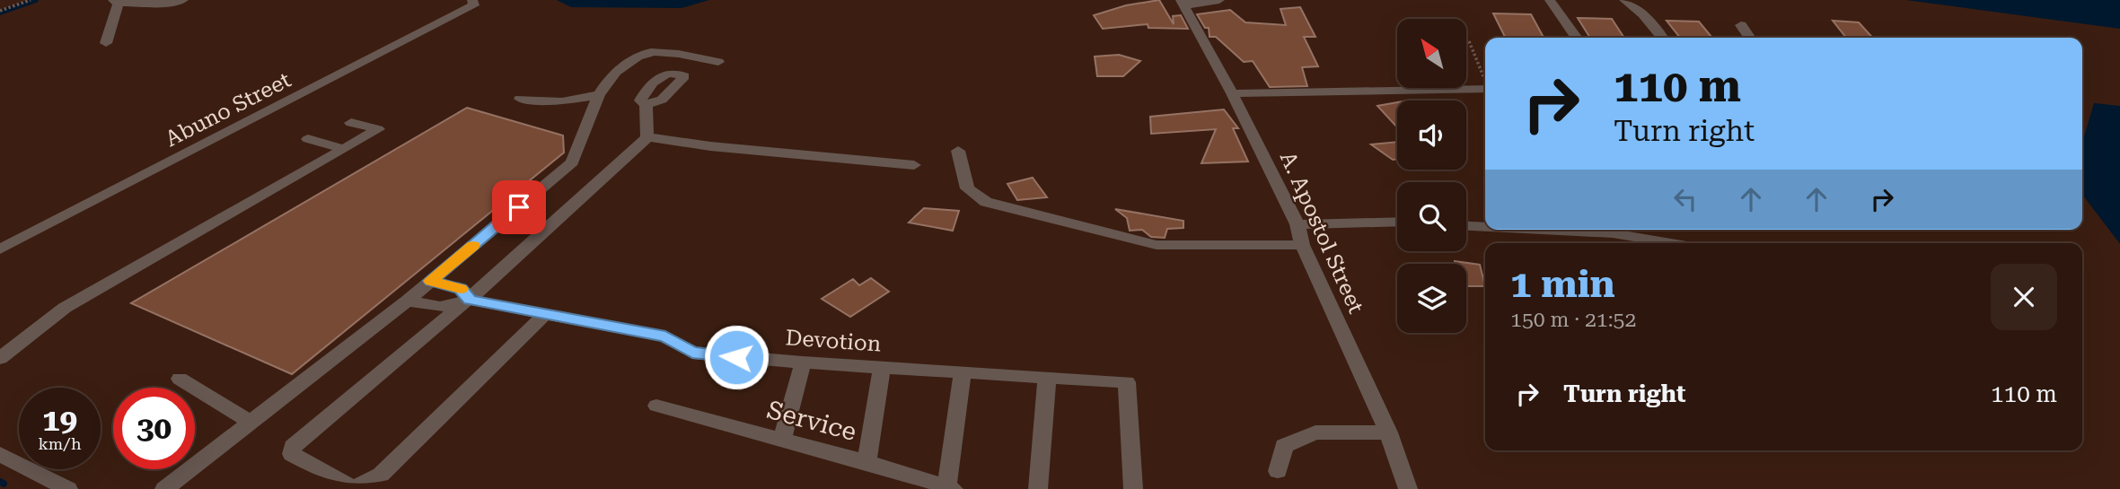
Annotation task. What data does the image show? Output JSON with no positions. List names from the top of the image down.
{
  "streets": {
    "street": [
      "Abuno Street",
      "A. Apostol Street",
      "Devotion",
      "Service"
    ]
  },
  "north": "top left",
  "page": {
    "turn": ["110 m", "Turn right"],
    "heading": ["1 min", "150 m · 21:52"],
    "list": [
      {
        "name": "Turn right",
        "value": "110 m"
      }
    ],
    "speed": "19 km/h",
    "limit": "30"
  }
}
